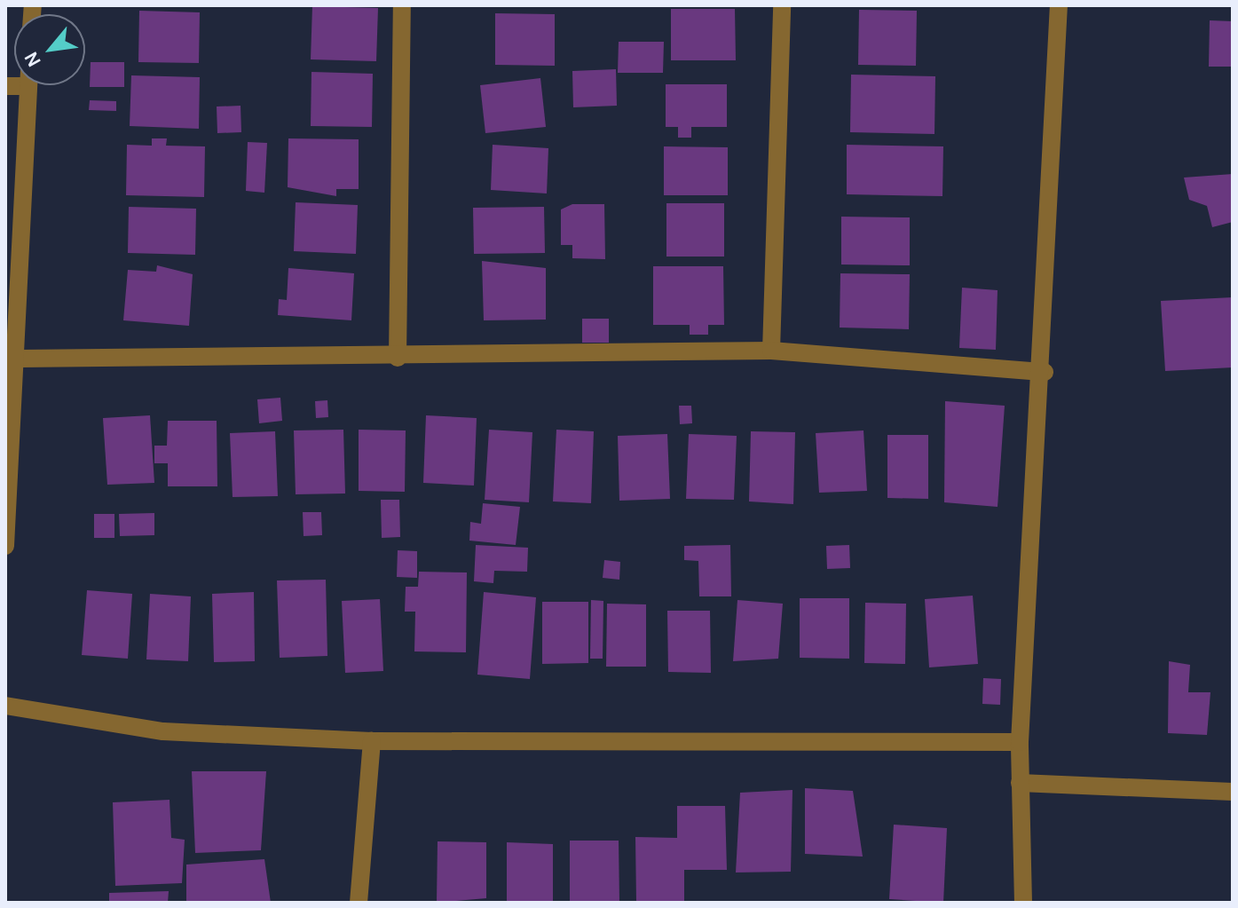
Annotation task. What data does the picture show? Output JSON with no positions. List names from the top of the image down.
{
  "north": "bottom left"
}
